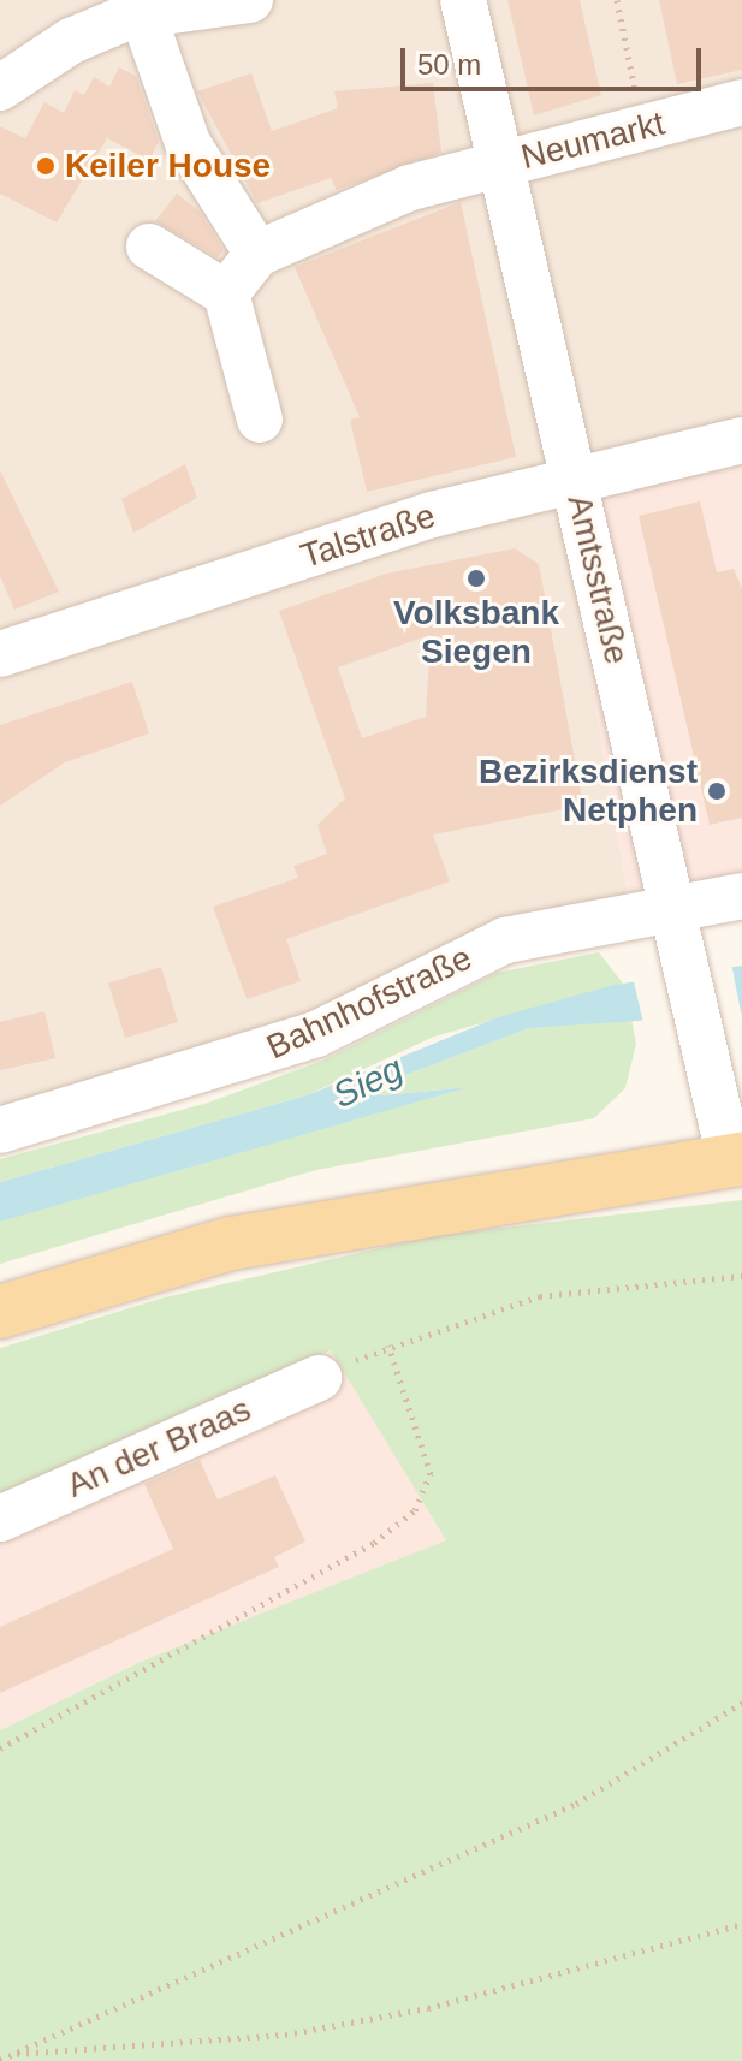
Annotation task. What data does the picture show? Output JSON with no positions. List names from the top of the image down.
{
  "streets": {
    "street": [
      "Neumarkt",
      "Talstraße",
      "Amtsstraße",
      "Bahnhofstraße",
      "An der Braas"
    ]
  },
  "crossings": [
    ["Neumarkt", "Amtsstraße"],
    ["Talstraße", "Amtsstraße"],
    ["Amtsstraße", "Bahnhofstraße"]
  ],
  "water": ["Sieg"],
  "places": ["Keiler House", "Volksbank Siegen", "Bezirksdienst Netphen"],
  "scale_bar": "50 m"
}
